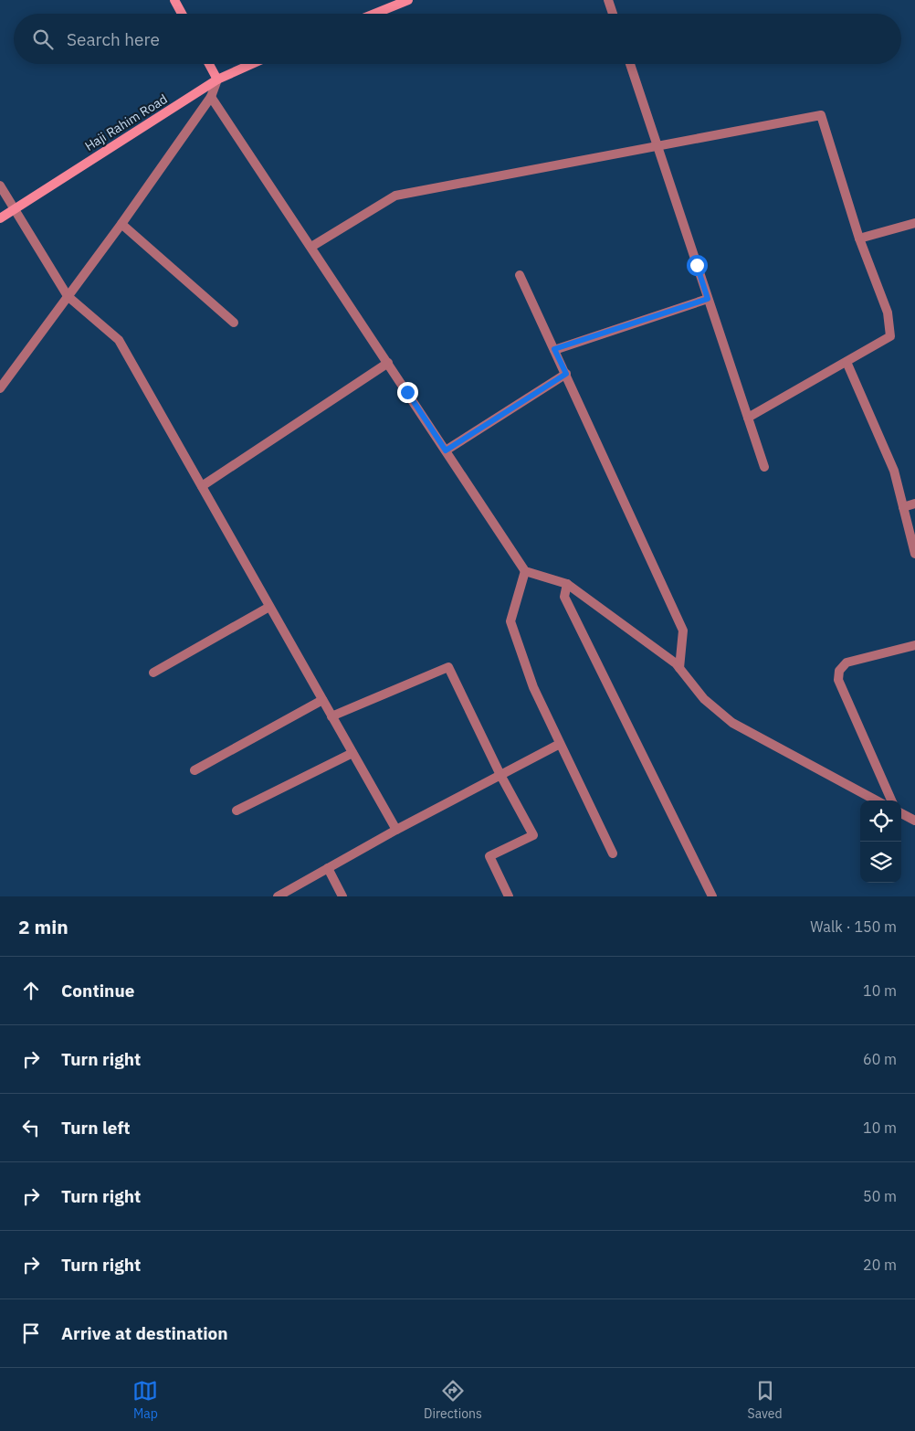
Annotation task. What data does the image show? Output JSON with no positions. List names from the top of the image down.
{
  "streets": {
    "main road": ["Haji Rahim Road"]
  },
  "page": {
    "search": "Search here",
    "heading": ["2 min", "Walk · 150 m"],
    "list": [
      ["Continue", "10 m"],
      ["Turn right", "60 m"],
      ["Turn left", "10 m"],
      ["Turn right", "50 m"],
      ["Turn right", "20 m"],
      "Arrive at destination"
    ],
    "nav": ["Map", "Directions", "Saved"]
  }
}
